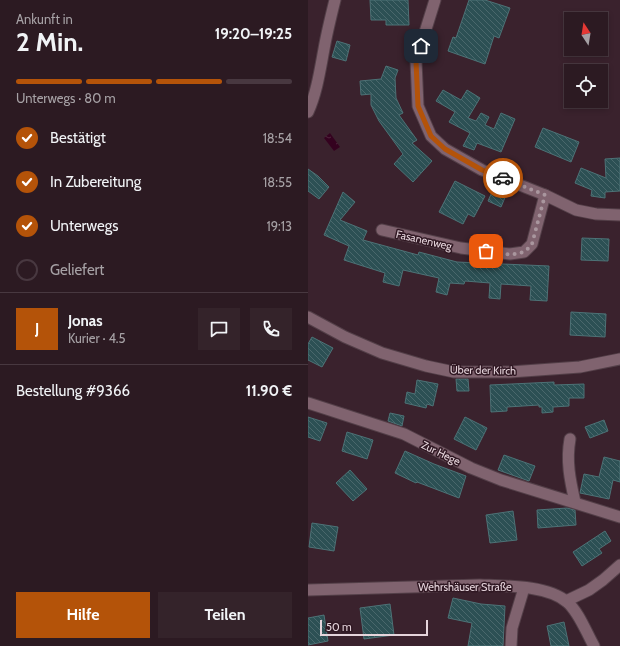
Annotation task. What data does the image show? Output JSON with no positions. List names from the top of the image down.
{
  "streets": {
    "street": [
      "Fasanenweg",
      "Über der Kirch",
      "Zur Hege",
      "Wehrshäuser Straße"
    ]
  },
  "scale_bar": "50 m",
  "north": "top",
  "page": {
    "heading": ["2 Min.", "Ankunft in", "19:20–19:25"],
    "panel": [
      "Jonas",
      "Kurier · 4.5",
      "Bestellung #9366",
      "11.90 €"
    ],
    "bar": "Unterwegs · 80 m",
    "list": [
      ["Bestätigt", "18:54"],
      ["In Zubereitung", "18:55"],
      ["Unterwegs", "19:13"],
      "Geliefert"
    ],
    "round": "J",
    "buttons": ["Hilfe", "Teilen"],
    "scale": "50 m"
  }
}
